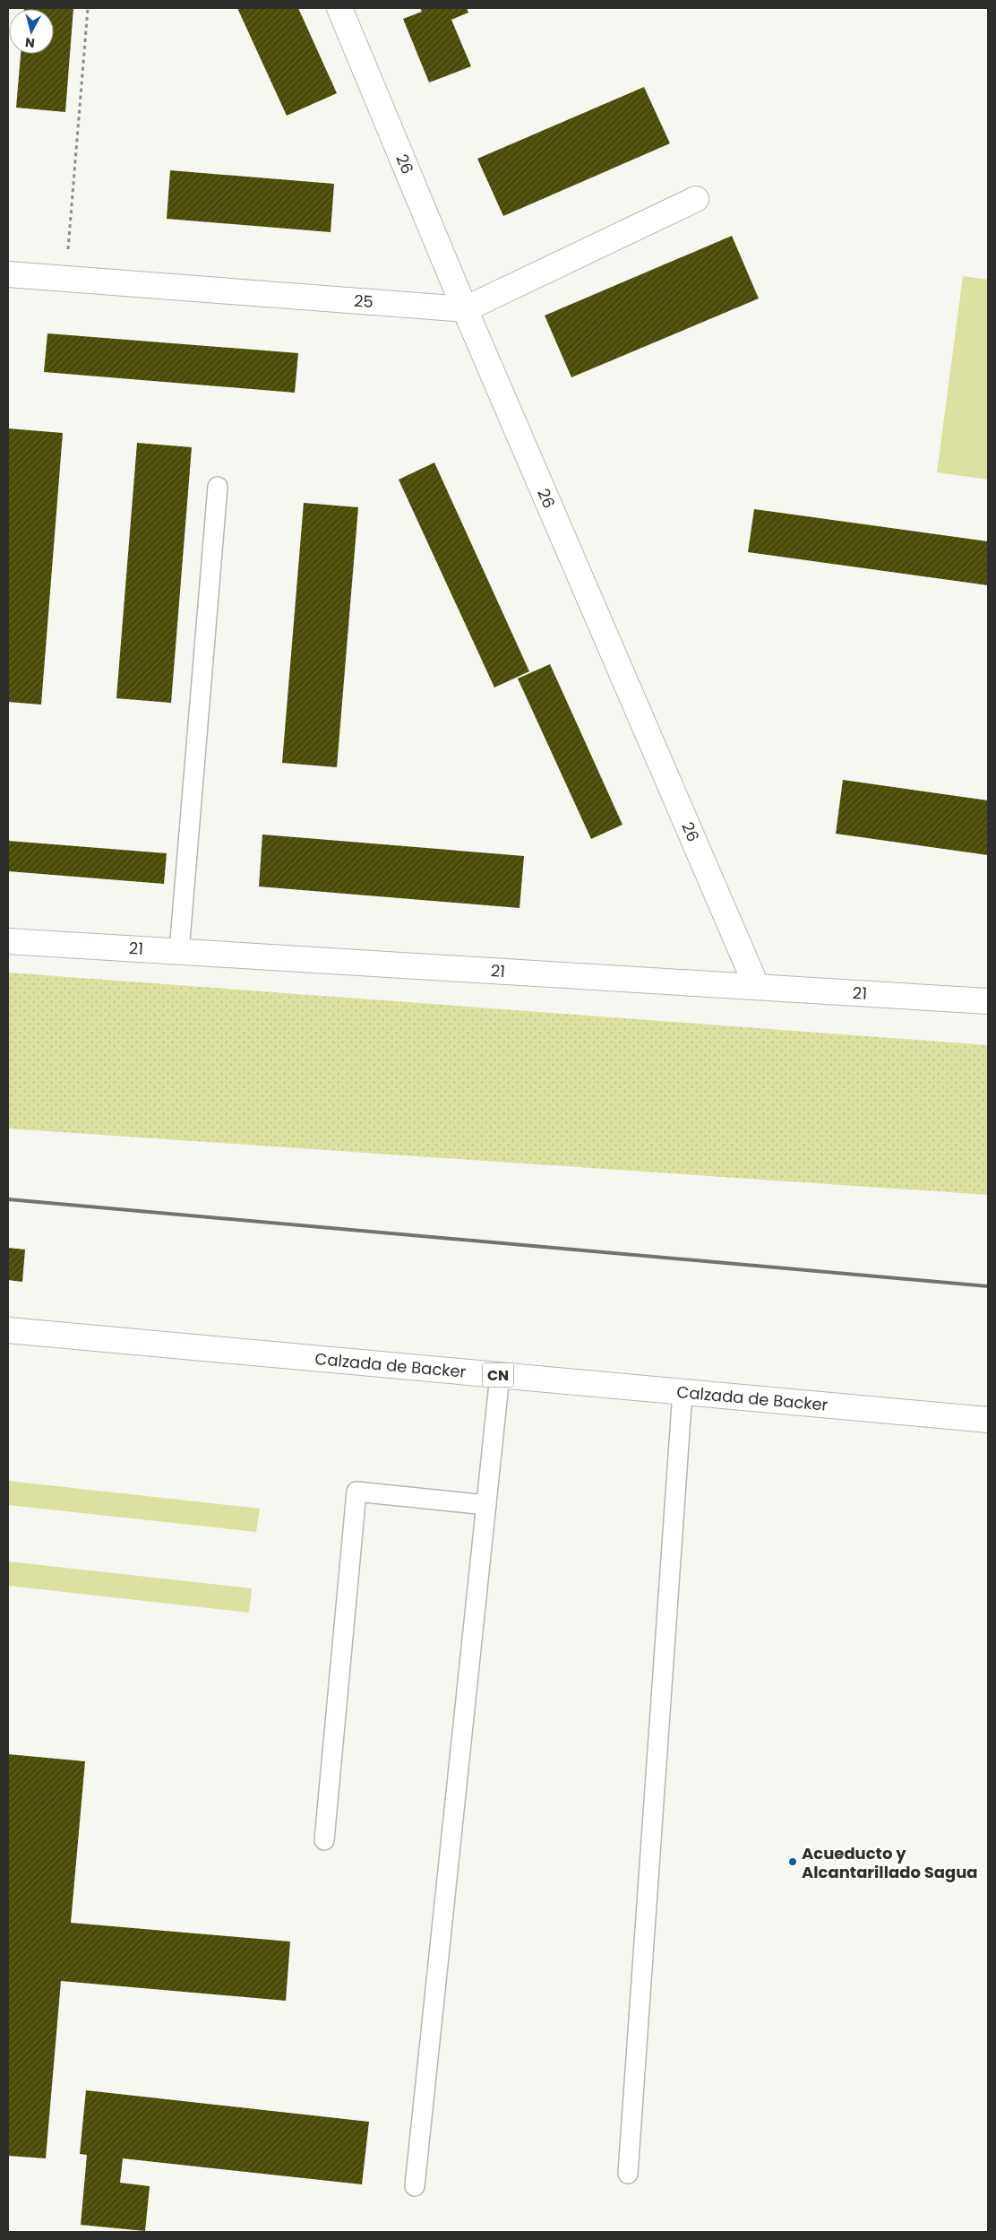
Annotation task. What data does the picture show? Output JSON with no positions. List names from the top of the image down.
{
  "streets": {
    "street": [
      "26",
      "25",
      "21",
      "Calzada de Backer",
      "CN"
    ]
  },
  "crossings": [
    ["26", "25"],
    ["26", "21"]
  ],
  "places": ["Acueducto y Alcantarillado Sagua"],
  "north": "bottom"
}
